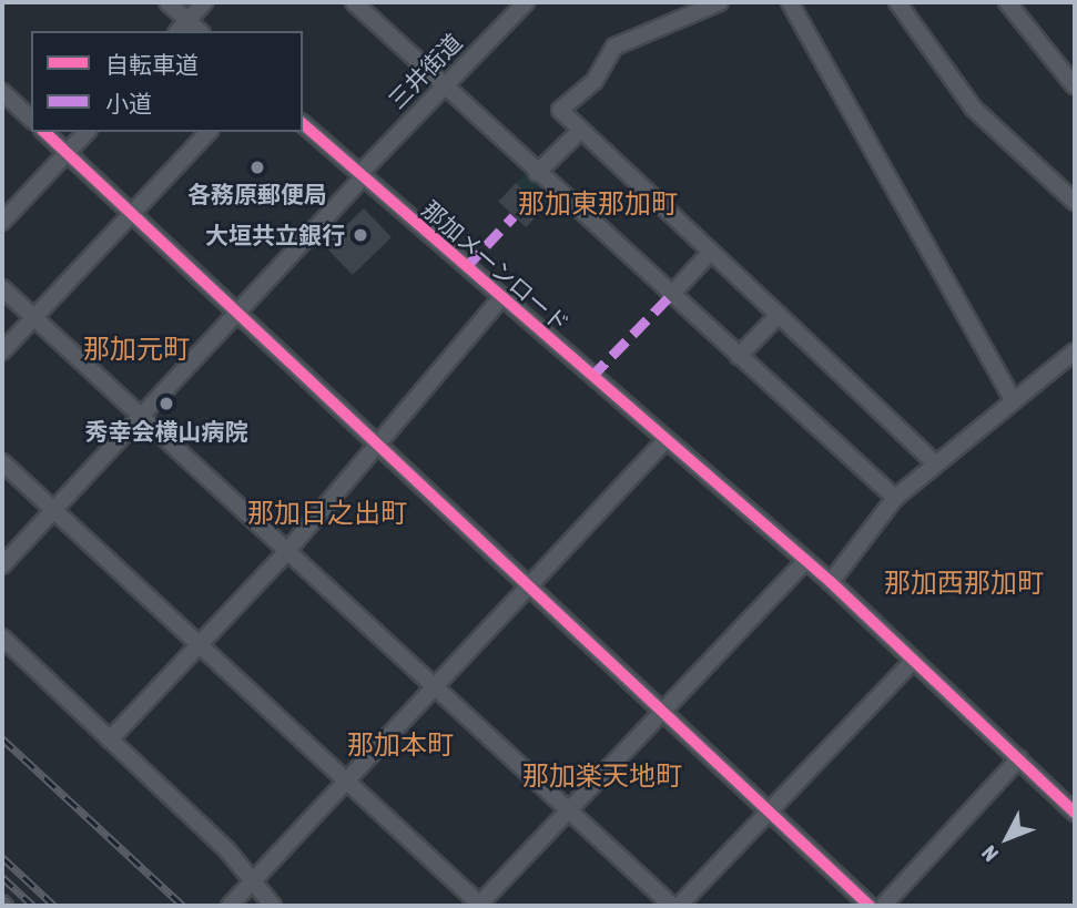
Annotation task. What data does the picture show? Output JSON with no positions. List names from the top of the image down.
{
  "streets": {
    "street": ["三井街道", "那加メーンロード"]
  },
  "crossings": [
    ["三井街道", "那加メーンロード"]
  ],
  "districts": [
    "那加東那加町",
    "那加元町",
    "那加日之出町",
    "那加西那加町",
    "那加本町",
    "那加楽天地町"
  ],
  "places": ["各務原郵便局", "大垣共立銀行", "秀幸会横山病院"],
  "legend": ["自転車道", "小道"],
  "north": "bottom left"
}
